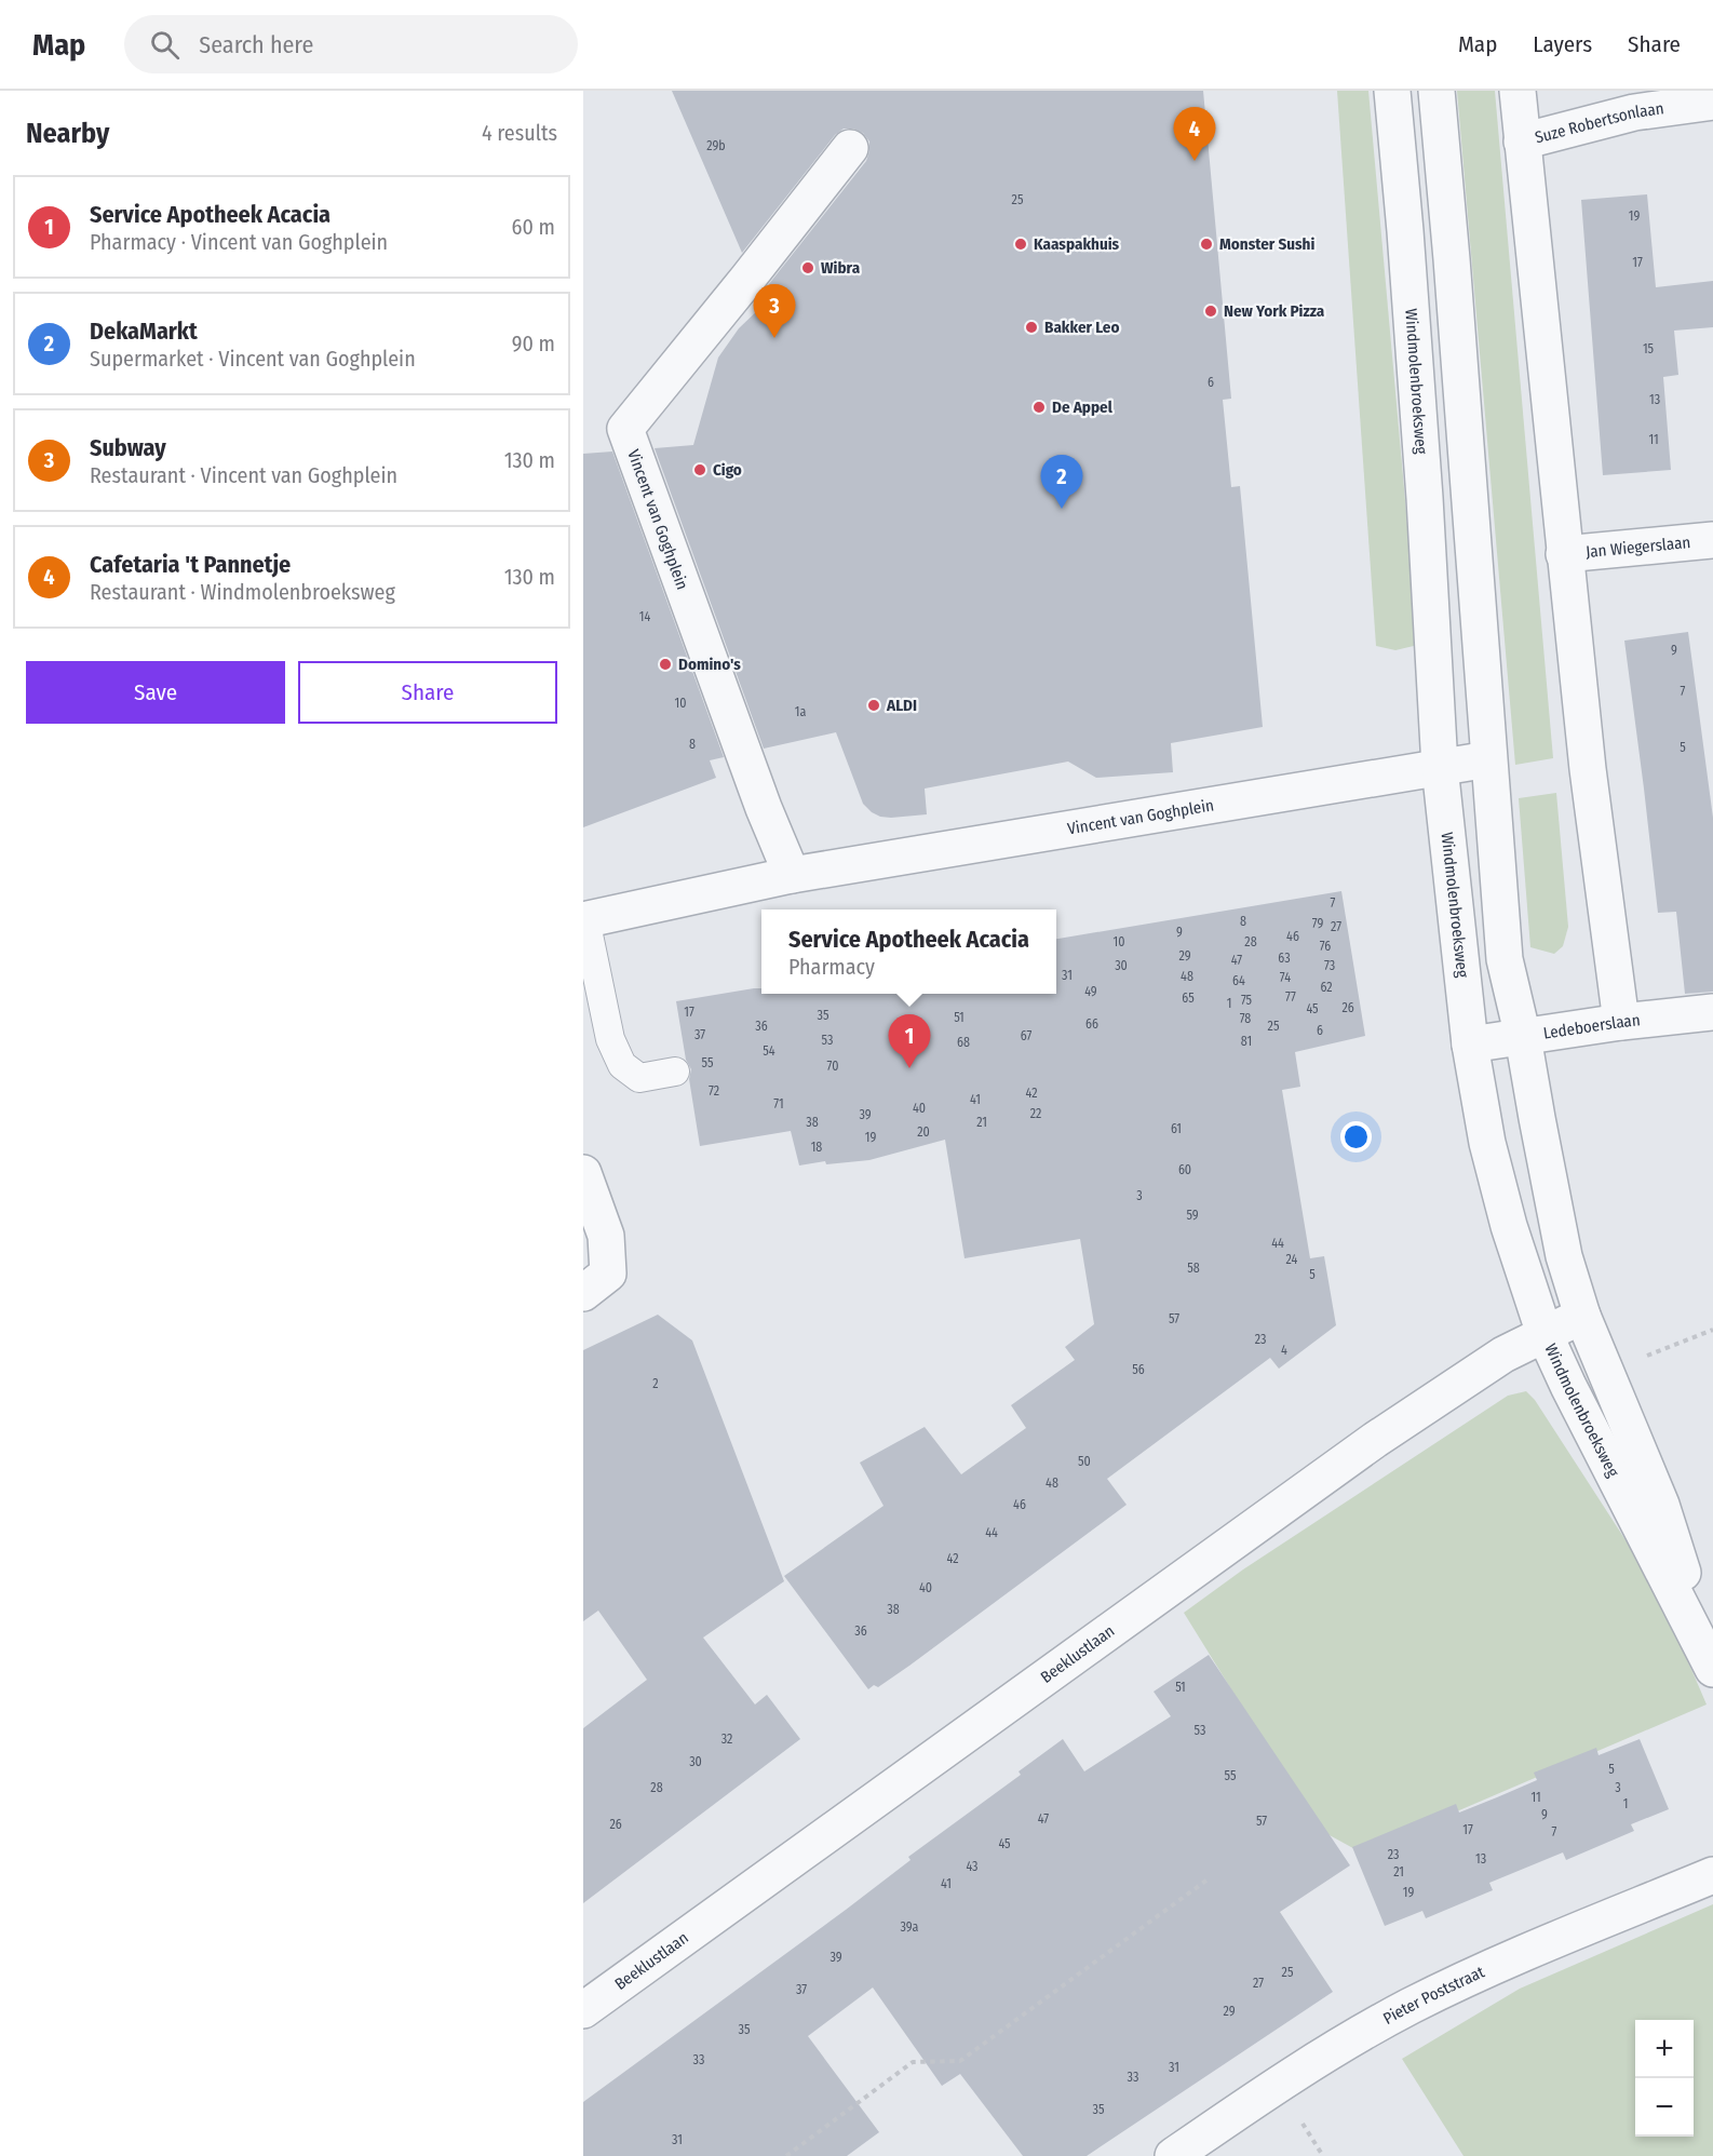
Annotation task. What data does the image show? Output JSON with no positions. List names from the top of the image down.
{
  "streets": {
    "street": [
      "Suze Robertsonlaan",
      "Windmolenbroeksweg",
      "Vincent van Goghplein",
      "Jan Wiegerslaan",
      "Ledeboerslaan",
      "Beeklustlaan",
      "Pieter Poststraat"
    ]
  },
  "crossings": [
    ["Windmolenbroeksweg", "Vincent van Goghplein"],
    ["Windmolenbroeksweg", "Ledeboerslaan"],
    ["Windmolenbroeksweg", "Beeklustlaan"]
  ],
  "places": [
    "Kaaspakhuis",
    "Monster Sushi",
    "Wibra",
    "New York Pizza",
    "Bakker Leo",
    "De Appel",
    "Cigo",
    "Domino's",
    "ALDI"
  ],
  "house_numbers": [
    "29b",
    "25",
    "19",
    "17",
    "15",
    "6",
    "13",
    "11",
    "14",
    "9",
    "7",
    "10",
    "1a",
    "8",
    "5",
    "7",
    "8",
    "79",
    "27",
    "9",
    "46",
    "10",
    "28",
    "76",
    "29",
    "63",
    "47",
    "30",
    "73",
    "31",
    "48",
    "74",
    "64",
    "62",
    "49",
    "77",
    "65",
    "75",
    "1",
    "26",
    "45",
    "17",
    "35",
    "51",
    "78",
    "66",
    "36",
    "25",
    "6",
    "37",
    "67",
    "53",
    "81",
    "68",
    "54",
    "55",
    "70",
    "72",
    "42",
    "41",
    "71",
    "40",
    "22",
    "39",
    "38",
    "21",
    "61",
    "20",
    "19",
    "18",
    "60",
    "3",
    "59",
    "44",
    "24",
    "58",
    "5",
    "57",
    "23",
    "4",
    "56",
    "2",
    "50",
    "48",
    "46",
    "44",
    "42",
    "40",
    "38",
    "36",
    "51",
    "53",
    "32",
    "30",
    "5",
    "55",
    "28",
    "3",
    "11",
    "1",
    "9",
    "47",
    "57",
    "26",
    "17",
    "7",
    "45",
    "23",
    "13",
    "43",
    "21",
    "41",
    "19",
    "39a",
    "39",
    "25",
    "27",
    "37",
    "29",
    "35",
    "33",
    "31",
    "33",
    "35",
    "31"
  ],
  "page": {
    "header": "Map",
    "search": "Search here",
    "nav": ["Map", "Layers", "Share"],
    "heading": ["Nearby", "4 results"],
    "pins": [
      "4",
      "3",
      "2",
      "1"
    ],
    "list": [
      {
        "mark": "1",
        "name": "Service Apotheek Acacia",
        "note": "Pharmacy · Vincent van Goghplein",
        "value": "60 m"
      },
      {
        "mark": "2",
        "name": "DekaMarkt",
        "note": "Supermarket · Vincent van Goghplein",
        "value": "90 m"
      },
      {
        "mark": "3",
        "name": "Subway",
        "note": "Restaurant · Vincent van Goghplein",
        "value": "130 m"
      },
      {
        "mark": "4",
        "name": "Cafetaria 't Pannetje",
        "note": "Restaurant · Windmolenbroeksweg",
        "value": "130 m"
      }
    ],
    "buttons": ["Save", "Share"],
    "popup": ["Service Apotheek Acacia", "Pharmacy"],
    "map_buttons": ["+", "−"]
  }
}
